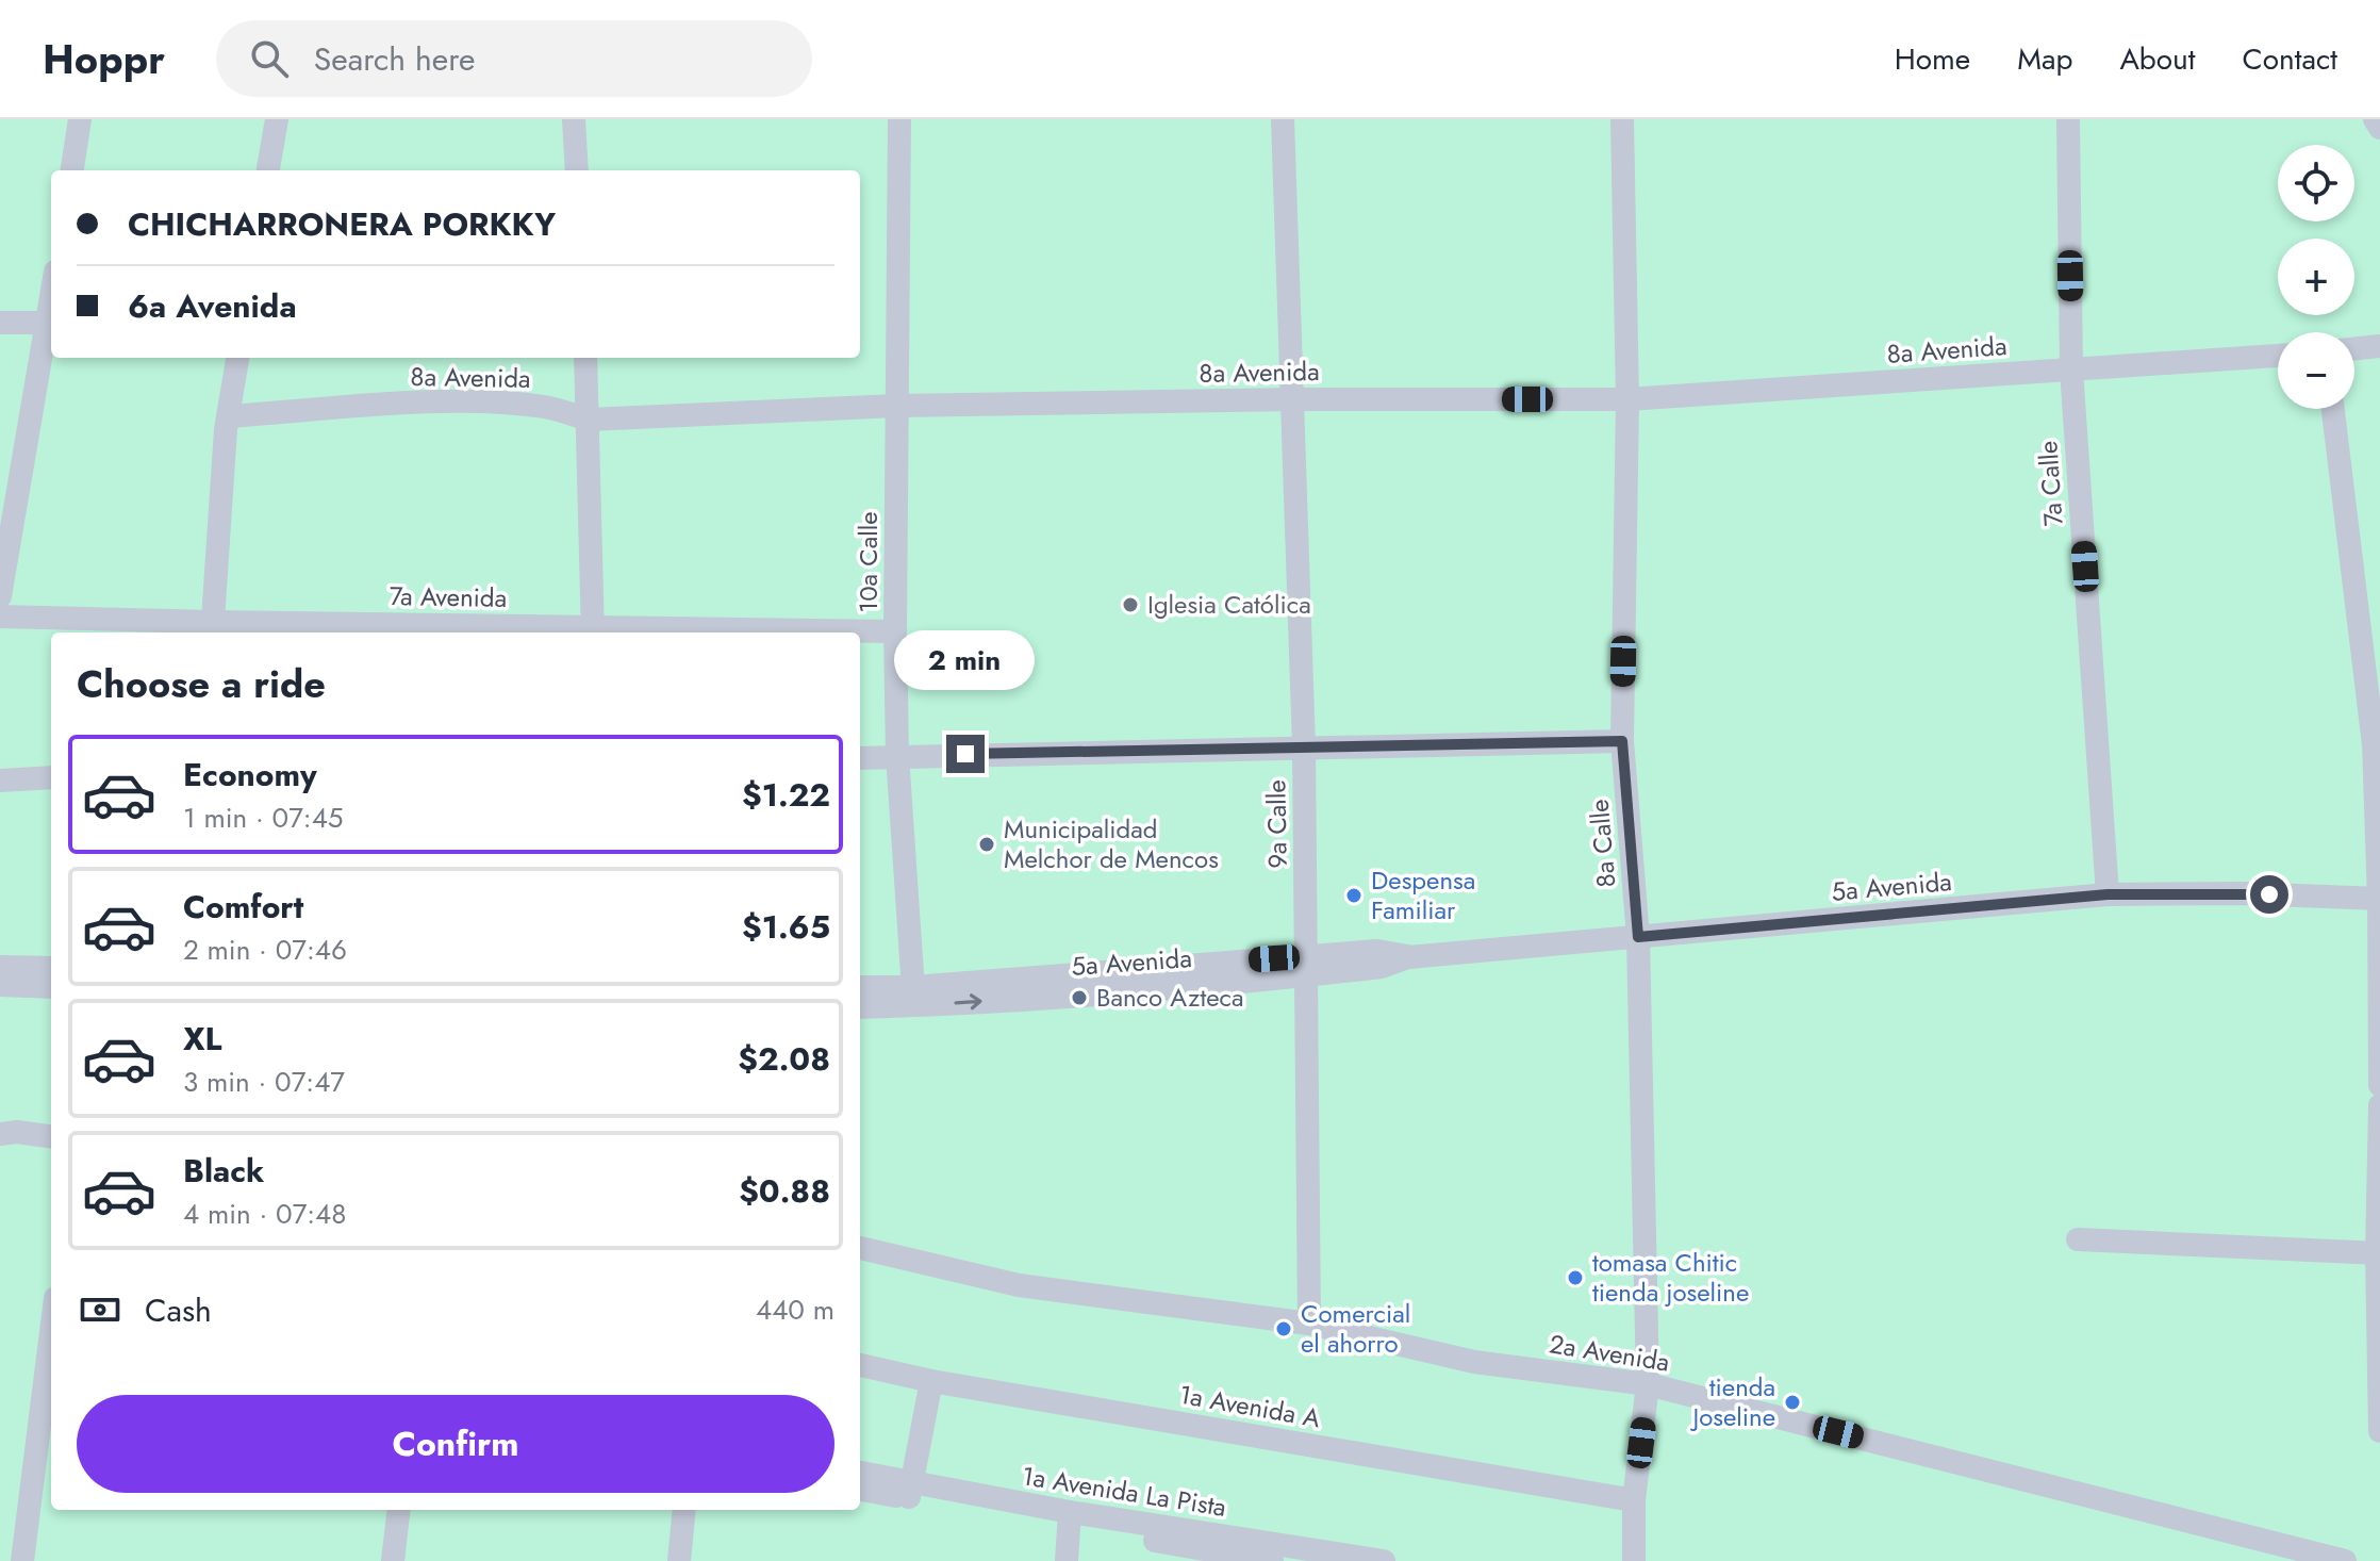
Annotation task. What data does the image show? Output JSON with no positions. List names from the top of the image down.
{
  "streets": {
    "street": [
      "8a Avenida",
      "7a Calle",
      "10a Calle",
      "7a Avenida",
      "9a Calle",
      "8a Calle",
      "5a Avenida",
      "2a Avenida",
      "1a Avenida A",
      "1a Avenida La Pista"
    ]
  },
  "crossings": [
    ["8a Avenida", "7a Calle"],
    ["8a Avenida", "10a Calle"],
    ["8a Avenida", "9a Calle"],
    ["8a Avenida", "8a Calle"],
    ["7a Calle", "5a Avenida"],
    ["10a Calle", "7a Avenida"],
    ["10a Calle", "5a Avenida"],
    ["9a Calle", "5a Avenida"],
    ["9a Calle", "2a Avenida"],
    ["8a Calle", "5a Avenida"],
    ["8a Calle", "2a Avenida"],
    ["8a Calle", "1a Avenida A"]
  ],
  "places": [
    "Iglesia Católica",
    "Municipalidad Melchor de Mencos",
    "Despensa Familiar",
    "Banco Azteca",
    "tomasa Chitic tienda joseline",
    "Comercial el ahorro",
    "tienda Joseline"
  ],
  "page": {
    "header": "Hoppr",
    "search": "Search here",
    "nav": [
      "Home",
      "Map",
      "About",
      "Contact"
    ],
    "map_buttons": ["+", "−"],
    "banner": ["CHICHARRONERA PORKKY", "6a Avenida"],
    "bubble": "2 min",
    "heading": "Choose a ride",
    "list": [
      {
        "name": "Economy",
        "note": "1 min · 07:45",
        "value": "$1.22"
      },
      {
        "name": "Comfort",
        "note": "2 min · 07:46",
        "value": "$1.65"
      },
      {
        "name": "XL",
        "note": "3 min · 07:47",
        "value": "$2.08"
      },
      {
        "name": "Black",
        "note": "4 min · 07:48",
        "value": "$0.88"
      }
    ],
    "pay": ["Cash", "440 m"],
    "buttons": "Confirm"
  }
}
